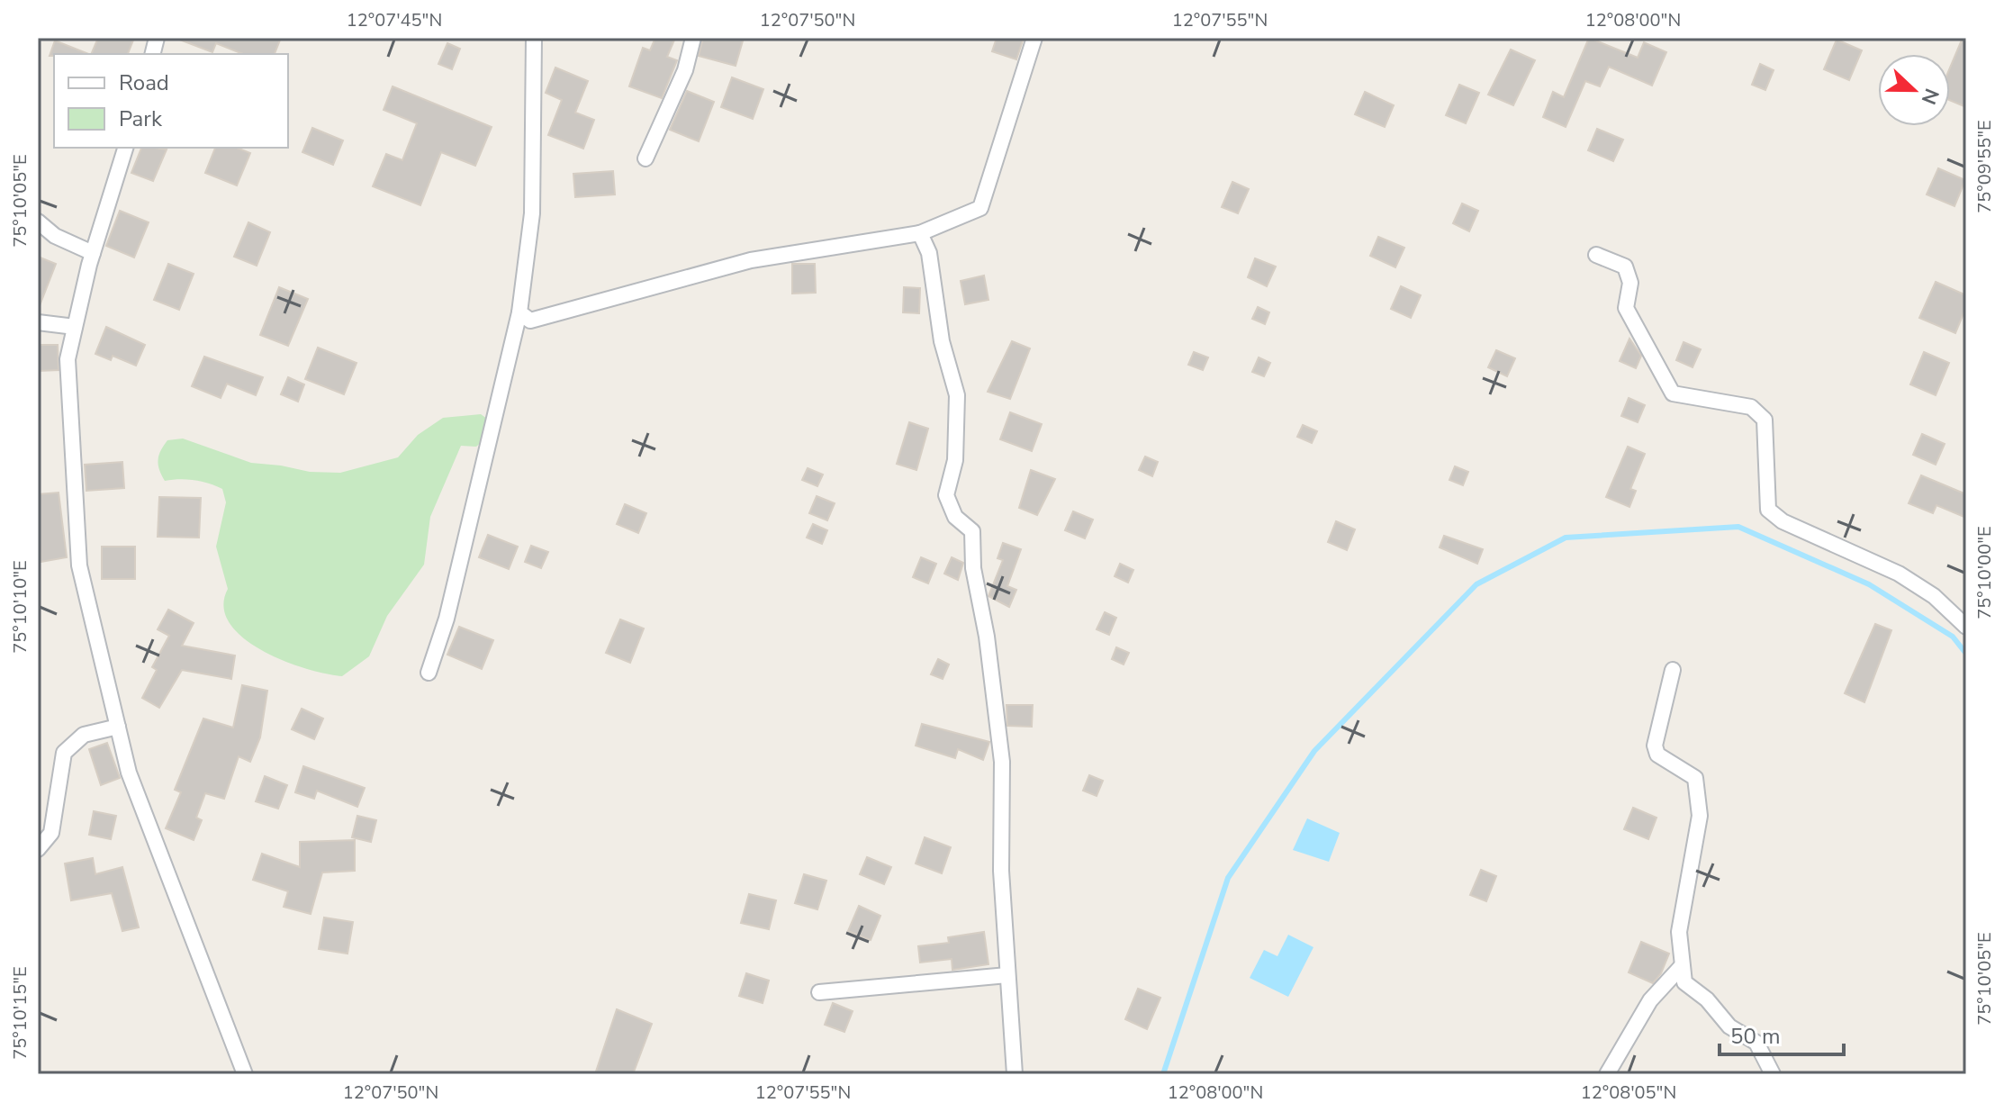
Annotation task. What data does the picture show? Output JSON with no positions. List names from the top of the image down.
{
  "legend": ["Road", "Park"],
  "scale_bar": "50 m",
  "north": "right",
  "coordinates": [
    "12°07'45\"N",
    "12°07'50\"N",
    "12°07'55\"N",
    "12°08'00\"N",
    "75°09'55\"E",
    "75°10'05\"E",
    "75°10'00\"E",
    "75°10'10\"E",
    "75°10'15\"E",
    "12°08'05\"N"
  ]
}
